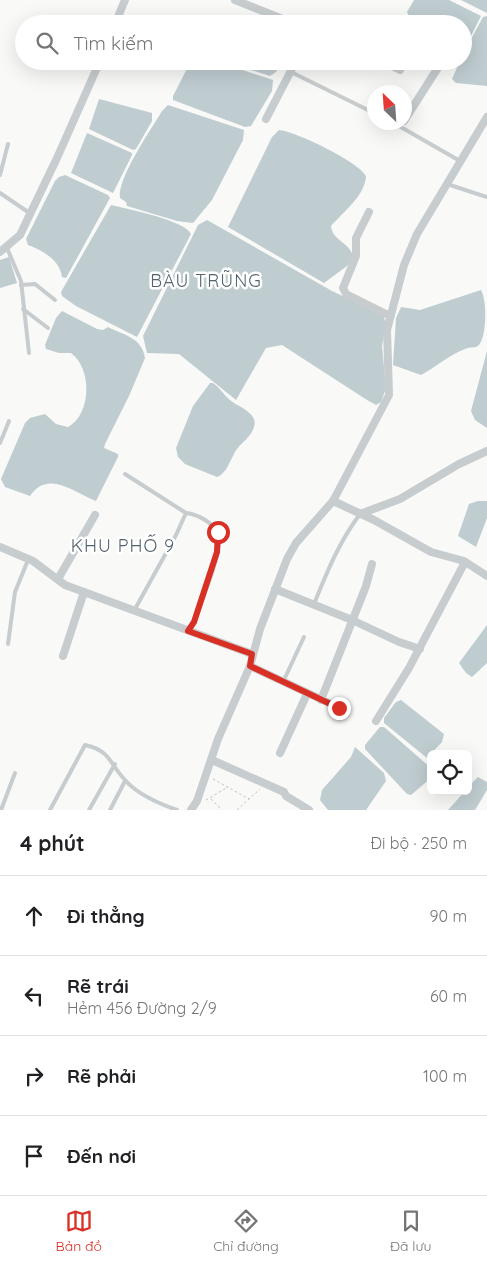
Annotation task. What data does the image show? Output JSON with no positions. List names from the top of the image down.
{
  "districts": ["BÀU TRŨNG", "KHU PHỐ 9"],
  "north": "top left",
  "page": {
    "search": "Tìm kiếm",
    "heading": ["4 phút", "Đi bộ · 250 m"],
    "list": [
      ["Đi thẳng", "90 m"],
      ["Rẽ trái", "Hẻm 456 Đường 2/9", "60 m"],
      ["Rẽ phải", "100 m"],
      "Đến nơi"
    ],
    "nav": ["Bản đồ", "Chỉ đường", "Đã lưu"]
  }
}
